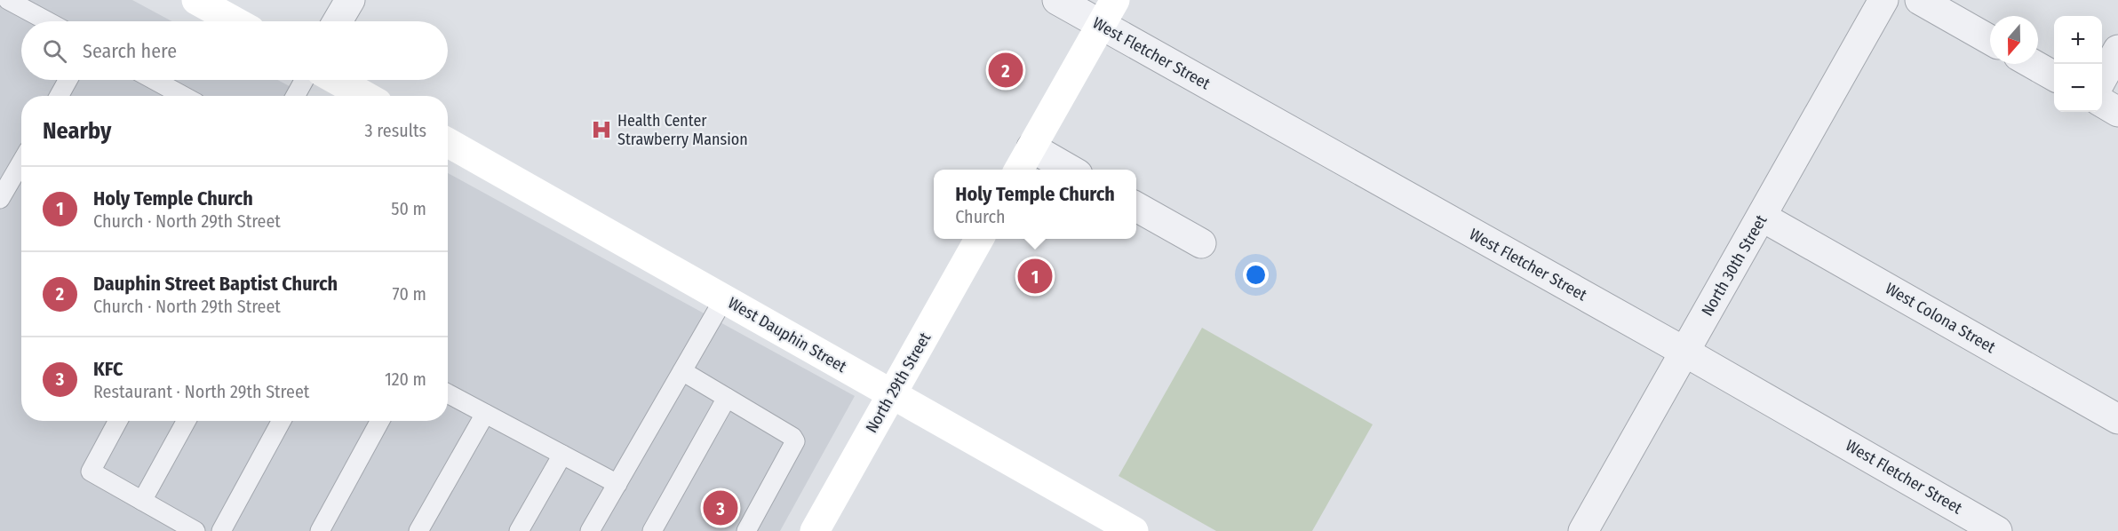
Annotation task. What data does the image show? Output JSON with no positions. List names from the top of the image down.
{
  "streets": {
    "street": [
      "West Fletcher Street",
      "North 30th Street",
      "West Colona Street",
      "West Dauphin Street",
      "North 29th Street"
    ]
  },
  "crossings": [
    ["West Fletcher Street", "North 30th Street"],
    ["North 30th Street", "West Colona Street"],
    ["West Dauphin Street", "North 29th Street"]
  ],
  "places": {
    "hospital": ["Health Center Strawberry Mansion"]
  },
  "north": "bottom",
  "page": {
    "map_buttons": ["+", "−"],
    "search": "Search here",
    "pins": ["2", "1", "3"],
    "heading": ["Nearby", "3 results"],
    "list": [
      {
        "mark": "1",
        "name": "Holy Temple Church",
        "note": "Church · North 29th Street",
        "value": "50 m"
      },
      {
        "mark": "2",
        "name": "Dauphin Street Baptist Church",
        "note": "Church · North 29th Street",
        "value": "70 m"
      },
      {
        "mark": "3",
        "name": "KFC",
        "note": "Restaurant · North 29th Street",
        "value": "120 m"
      }
    ],
    "popup": ["Holy Temple Church", "Church"]
  }
}
